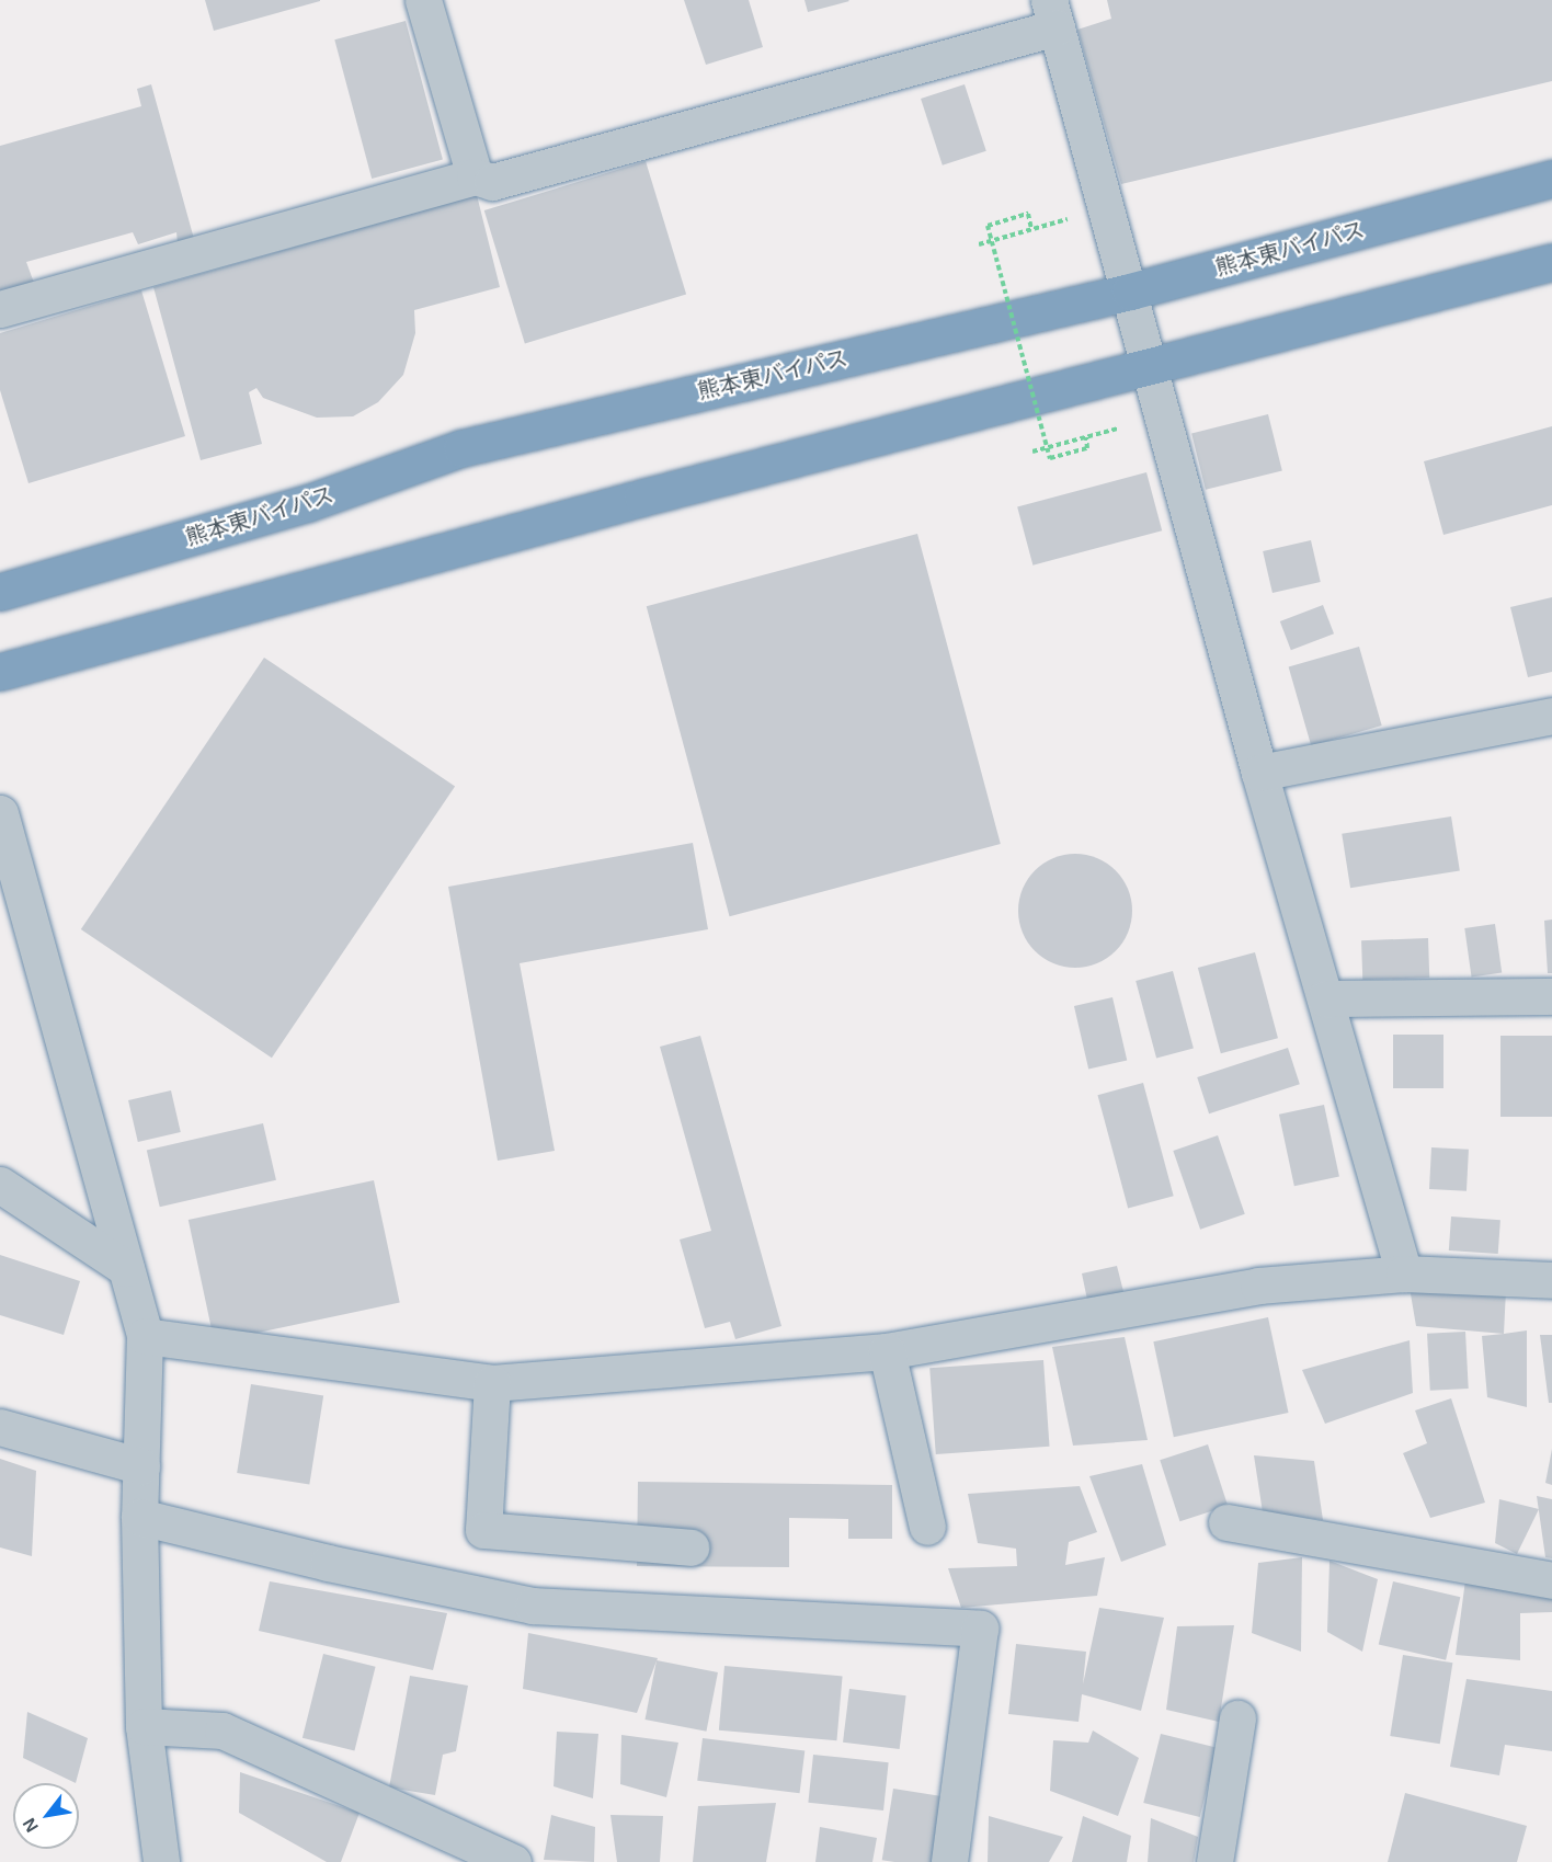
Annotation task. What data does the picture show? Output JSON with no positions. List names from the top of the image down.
{
  "streets": {
    "highway": ["熊本東バイパス"]
  },
  "north": "bottom left"
}
